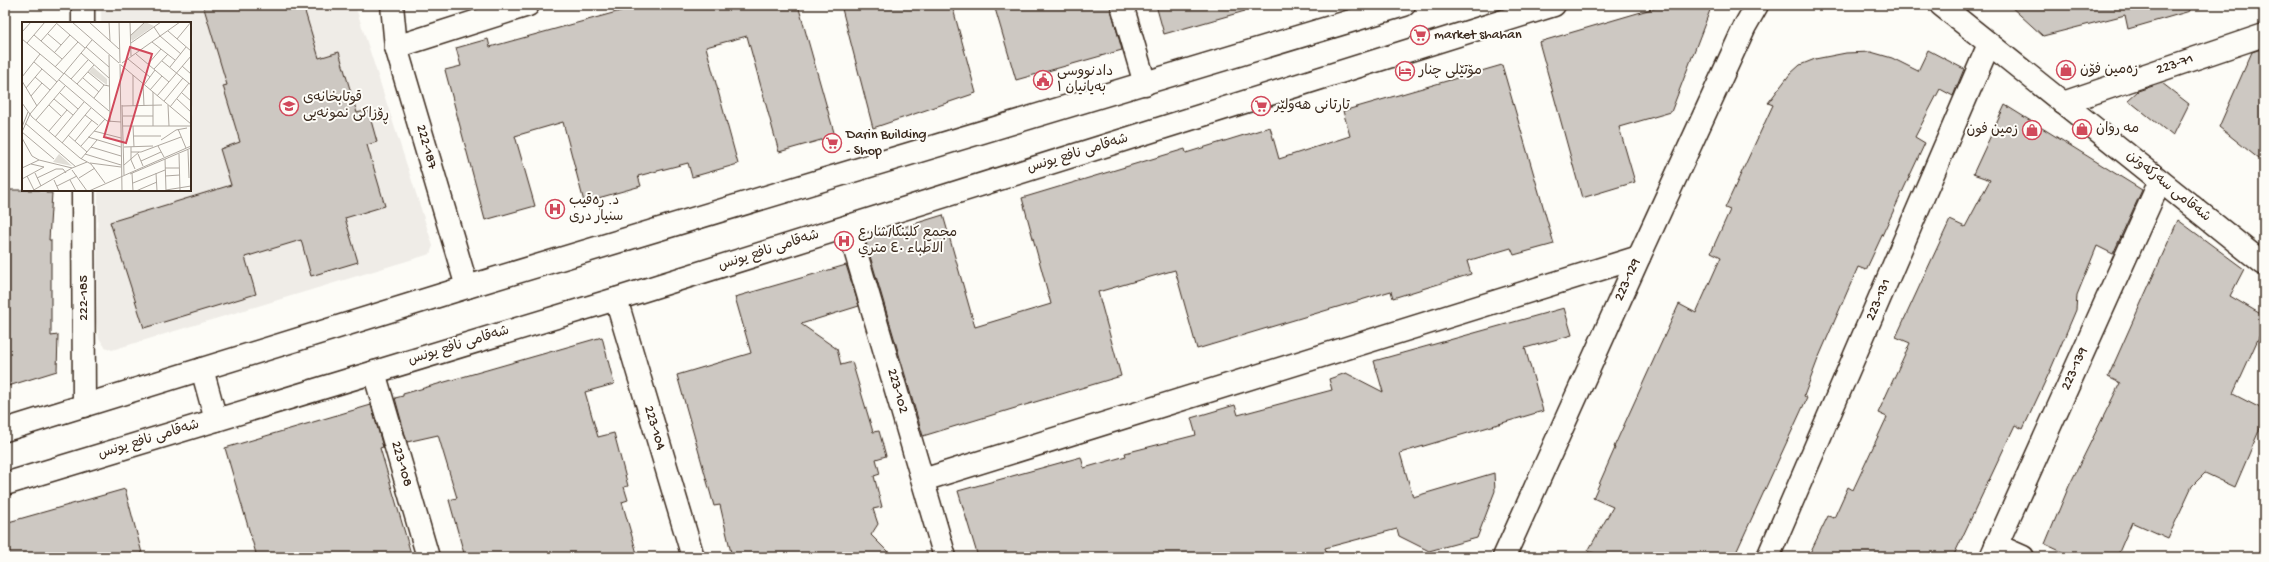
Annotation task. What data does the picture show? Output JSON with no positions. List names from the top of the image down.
{
  "streets": {
    "street": [
      "223-71",
      "222-187",
      "شەقامی نافع یونس",
      "شەقامی سەرکەوتن",
      "223-129",
      "222-185",
      "223-131",
      "223-139",
      "223-102",
      "223-104",
      "223-108"
    ]
  },
  "crossings": [
    ["223-71", "شەقامی سەرکەوتن"],
    ["شەقامی نافع یونس", "223-102"],
    ["شەقامی نافع یونس", "223-104"],
    ["شەقامی نافع یونس", "223-108"],
    ["شەقامی سەرکەوتن", "223-131"],
    ["شەقامی سەرکەوتن", "223-139"]
  ],
  "places": {
    "supermarket": ["market shahan", "تارتانی هەولێر", "Darin Building - Shop"],
    "shop": ["زەمین فۆن", "مه روان", "زمين فون"],
    "hotel": ["مۆتێلی چنار"],
    "public building": ["دادنووسی بەیانیان ١"],
    "school or university": ["قوتابخانەی ڕۆزاکی نمونەیی"],
    "hospital": ["د. ڕەقیب سنیار دری", "مجمع كلينكا/شارع الاطباء ٤٠ متري"]
  }
}
